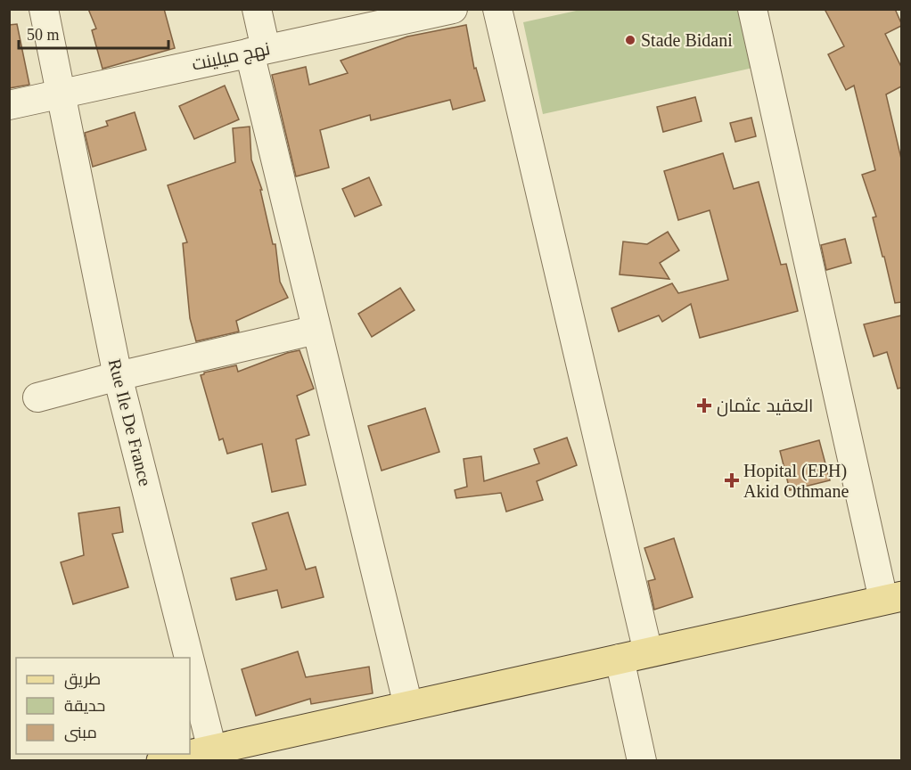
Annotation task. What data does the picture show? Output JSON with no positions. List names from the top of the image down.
{
  "streets": {
    "street": ["نهج ميلينت", "Rue Ile De France"]
  },
  "crossings": [
    ["نهج ميلينت", "Rue Ile De France"]
  ],
  "places": {
    "other": ["Stade Bidani"],
    "health": ["العقيد عثمان", "Hopital (EPH) Akid Othmane"]
  },
  "legend": ["طريق", "حديقة", "مبنى"],
  "scale_bar": "50 m"
}
